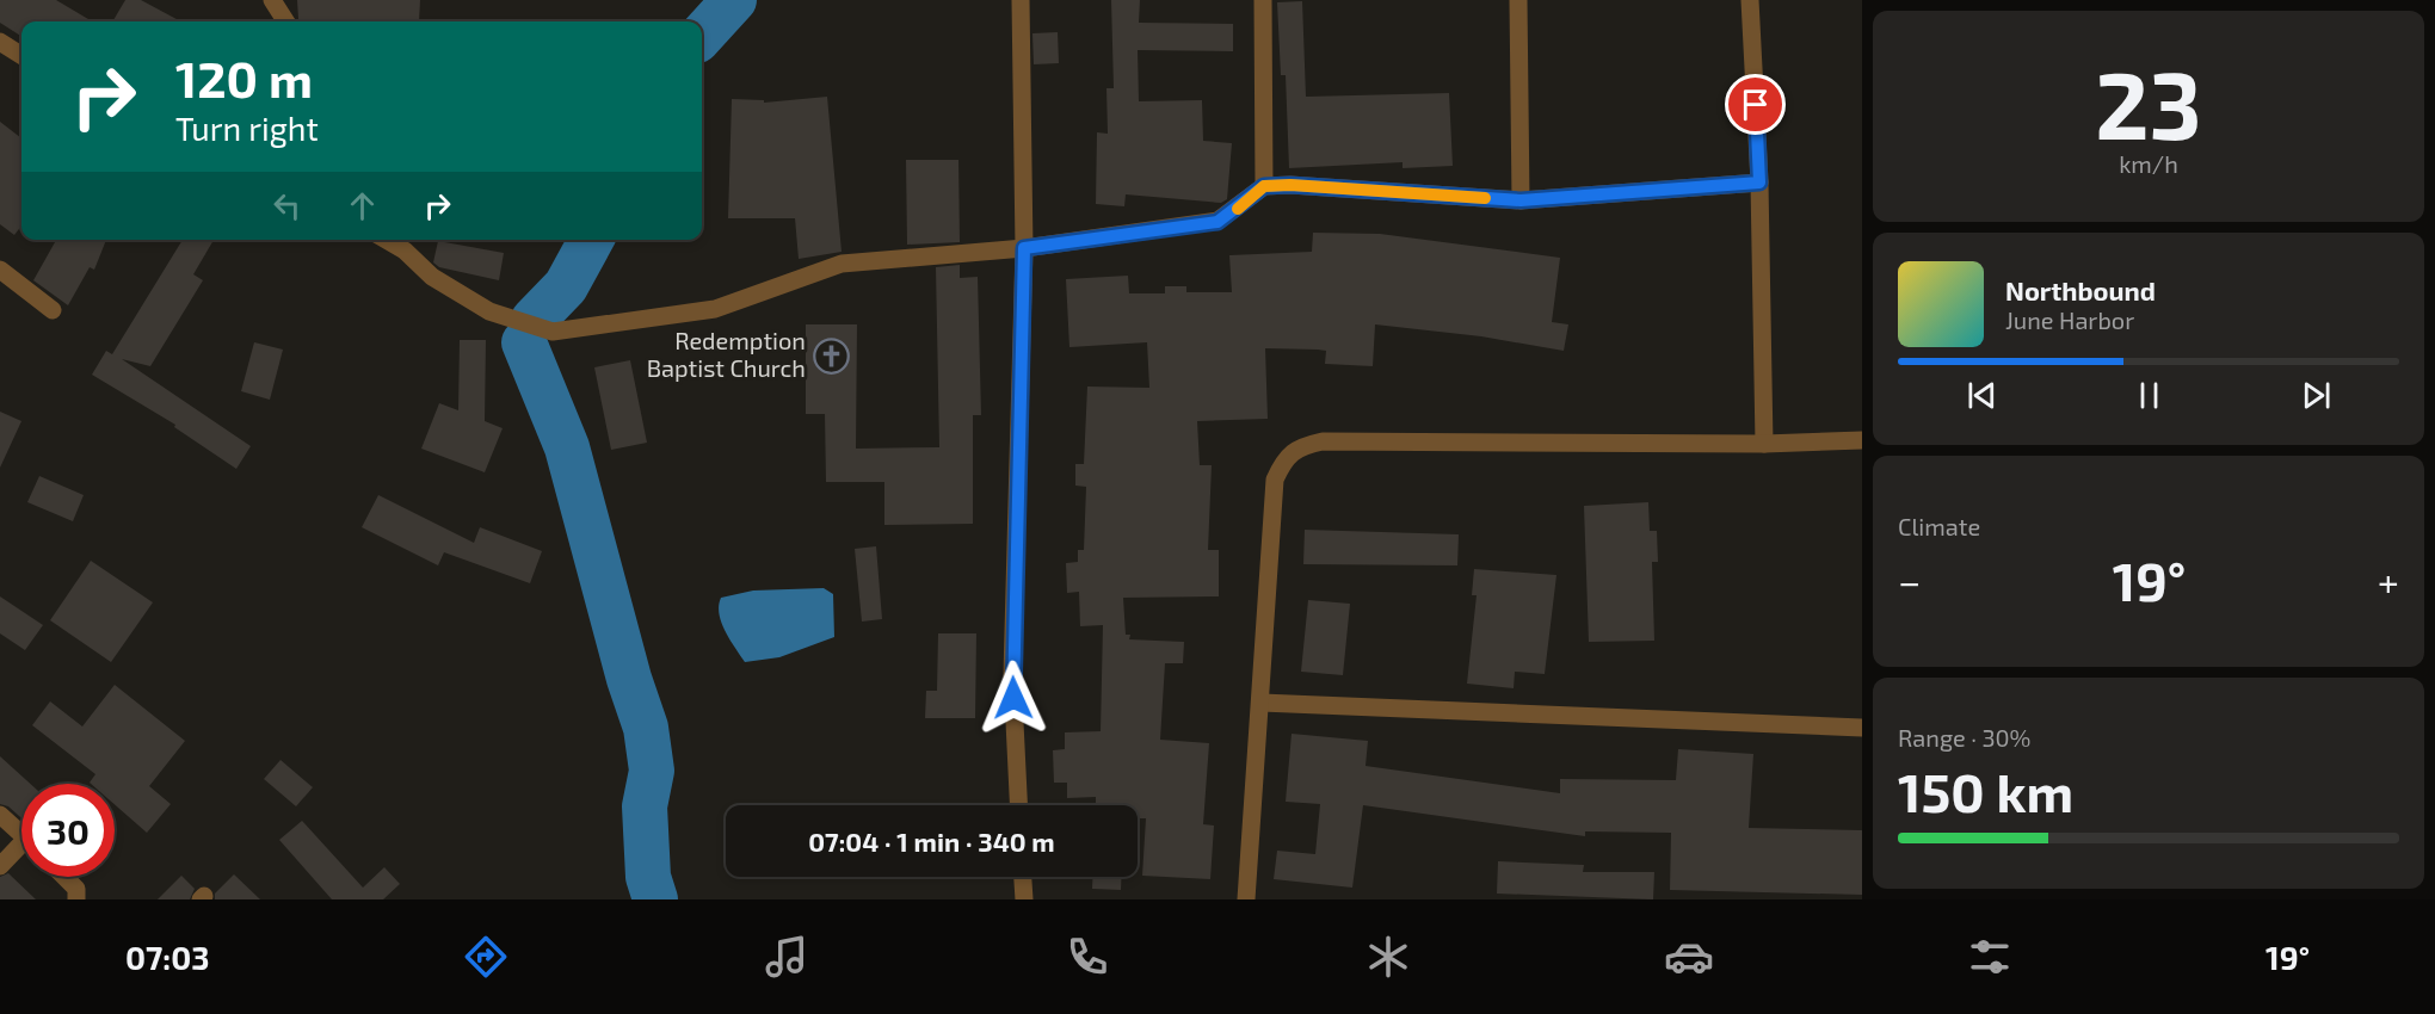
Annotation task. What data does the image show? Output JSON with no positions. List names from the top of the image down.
{
  "places": {
    "church": ["Redemption Baptist Church"]
  },
  "page": {
    "tile": [
      ["23", "km/h"],
      "Climate",
      ["Range · 30%", "150 km"]
    ],
    "turn": ["120 m", "Turn right"],
    "song": ["Northbound", "June Harbor"],
    "heat": ["−", "19°", "+"],
    "limit": "30",
    "trip": "07:04 · 1 min · 340 m",
    "tabs": ["07:03", "19°"]
  }
}
